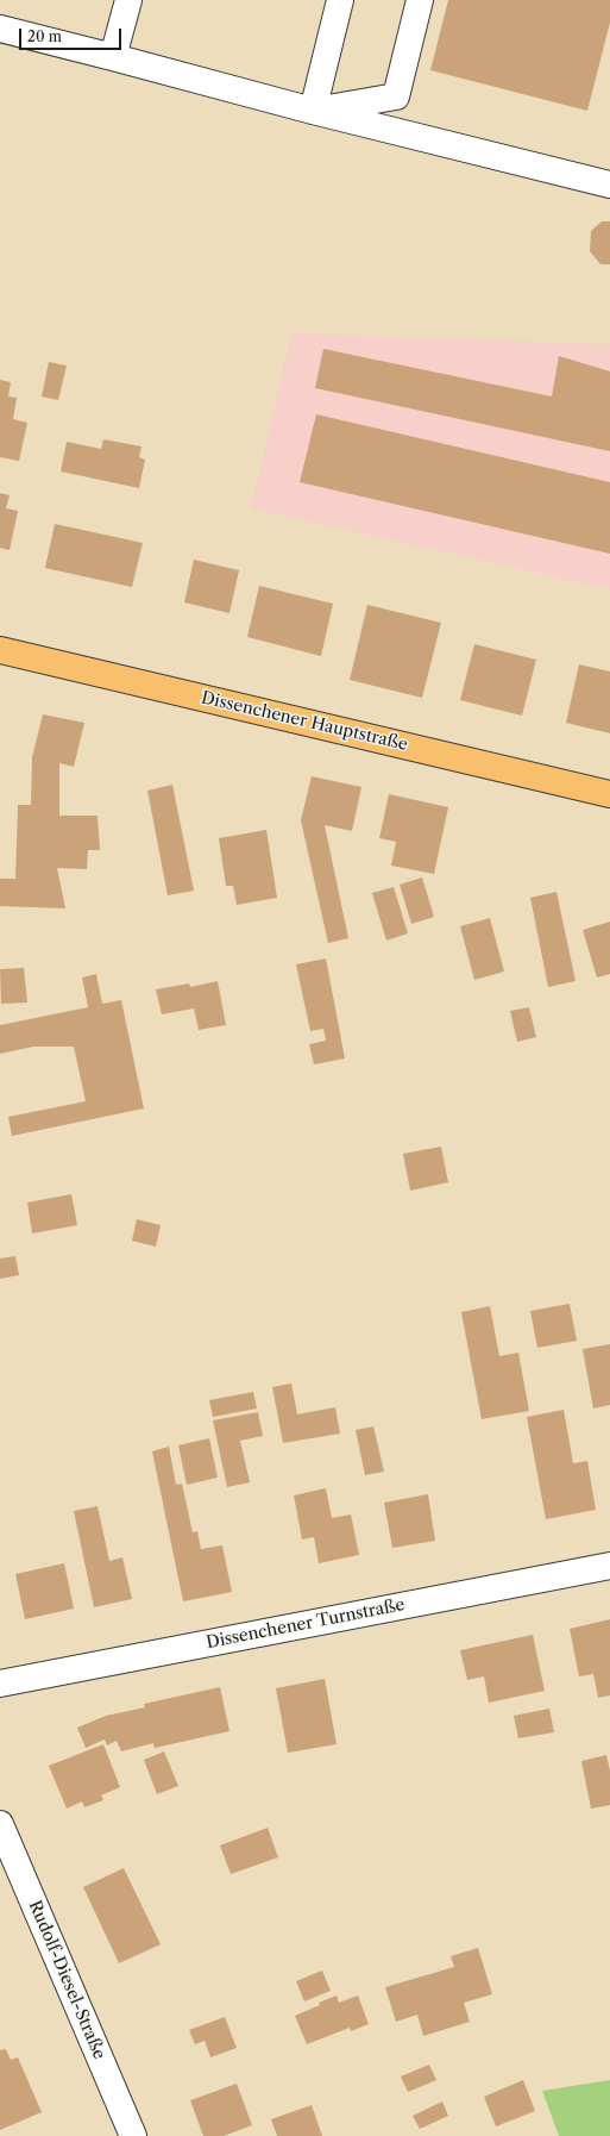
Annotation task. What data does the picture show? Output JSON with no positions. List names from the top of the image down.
{
  "streets": {
    "main road": ["Dissenchener Hauptstraße"],
    "street": ["Dissenchener Turnstraße", "Rudolf-Diesel-Straße"]
  },
  "scale_bar": "20 m"
}
